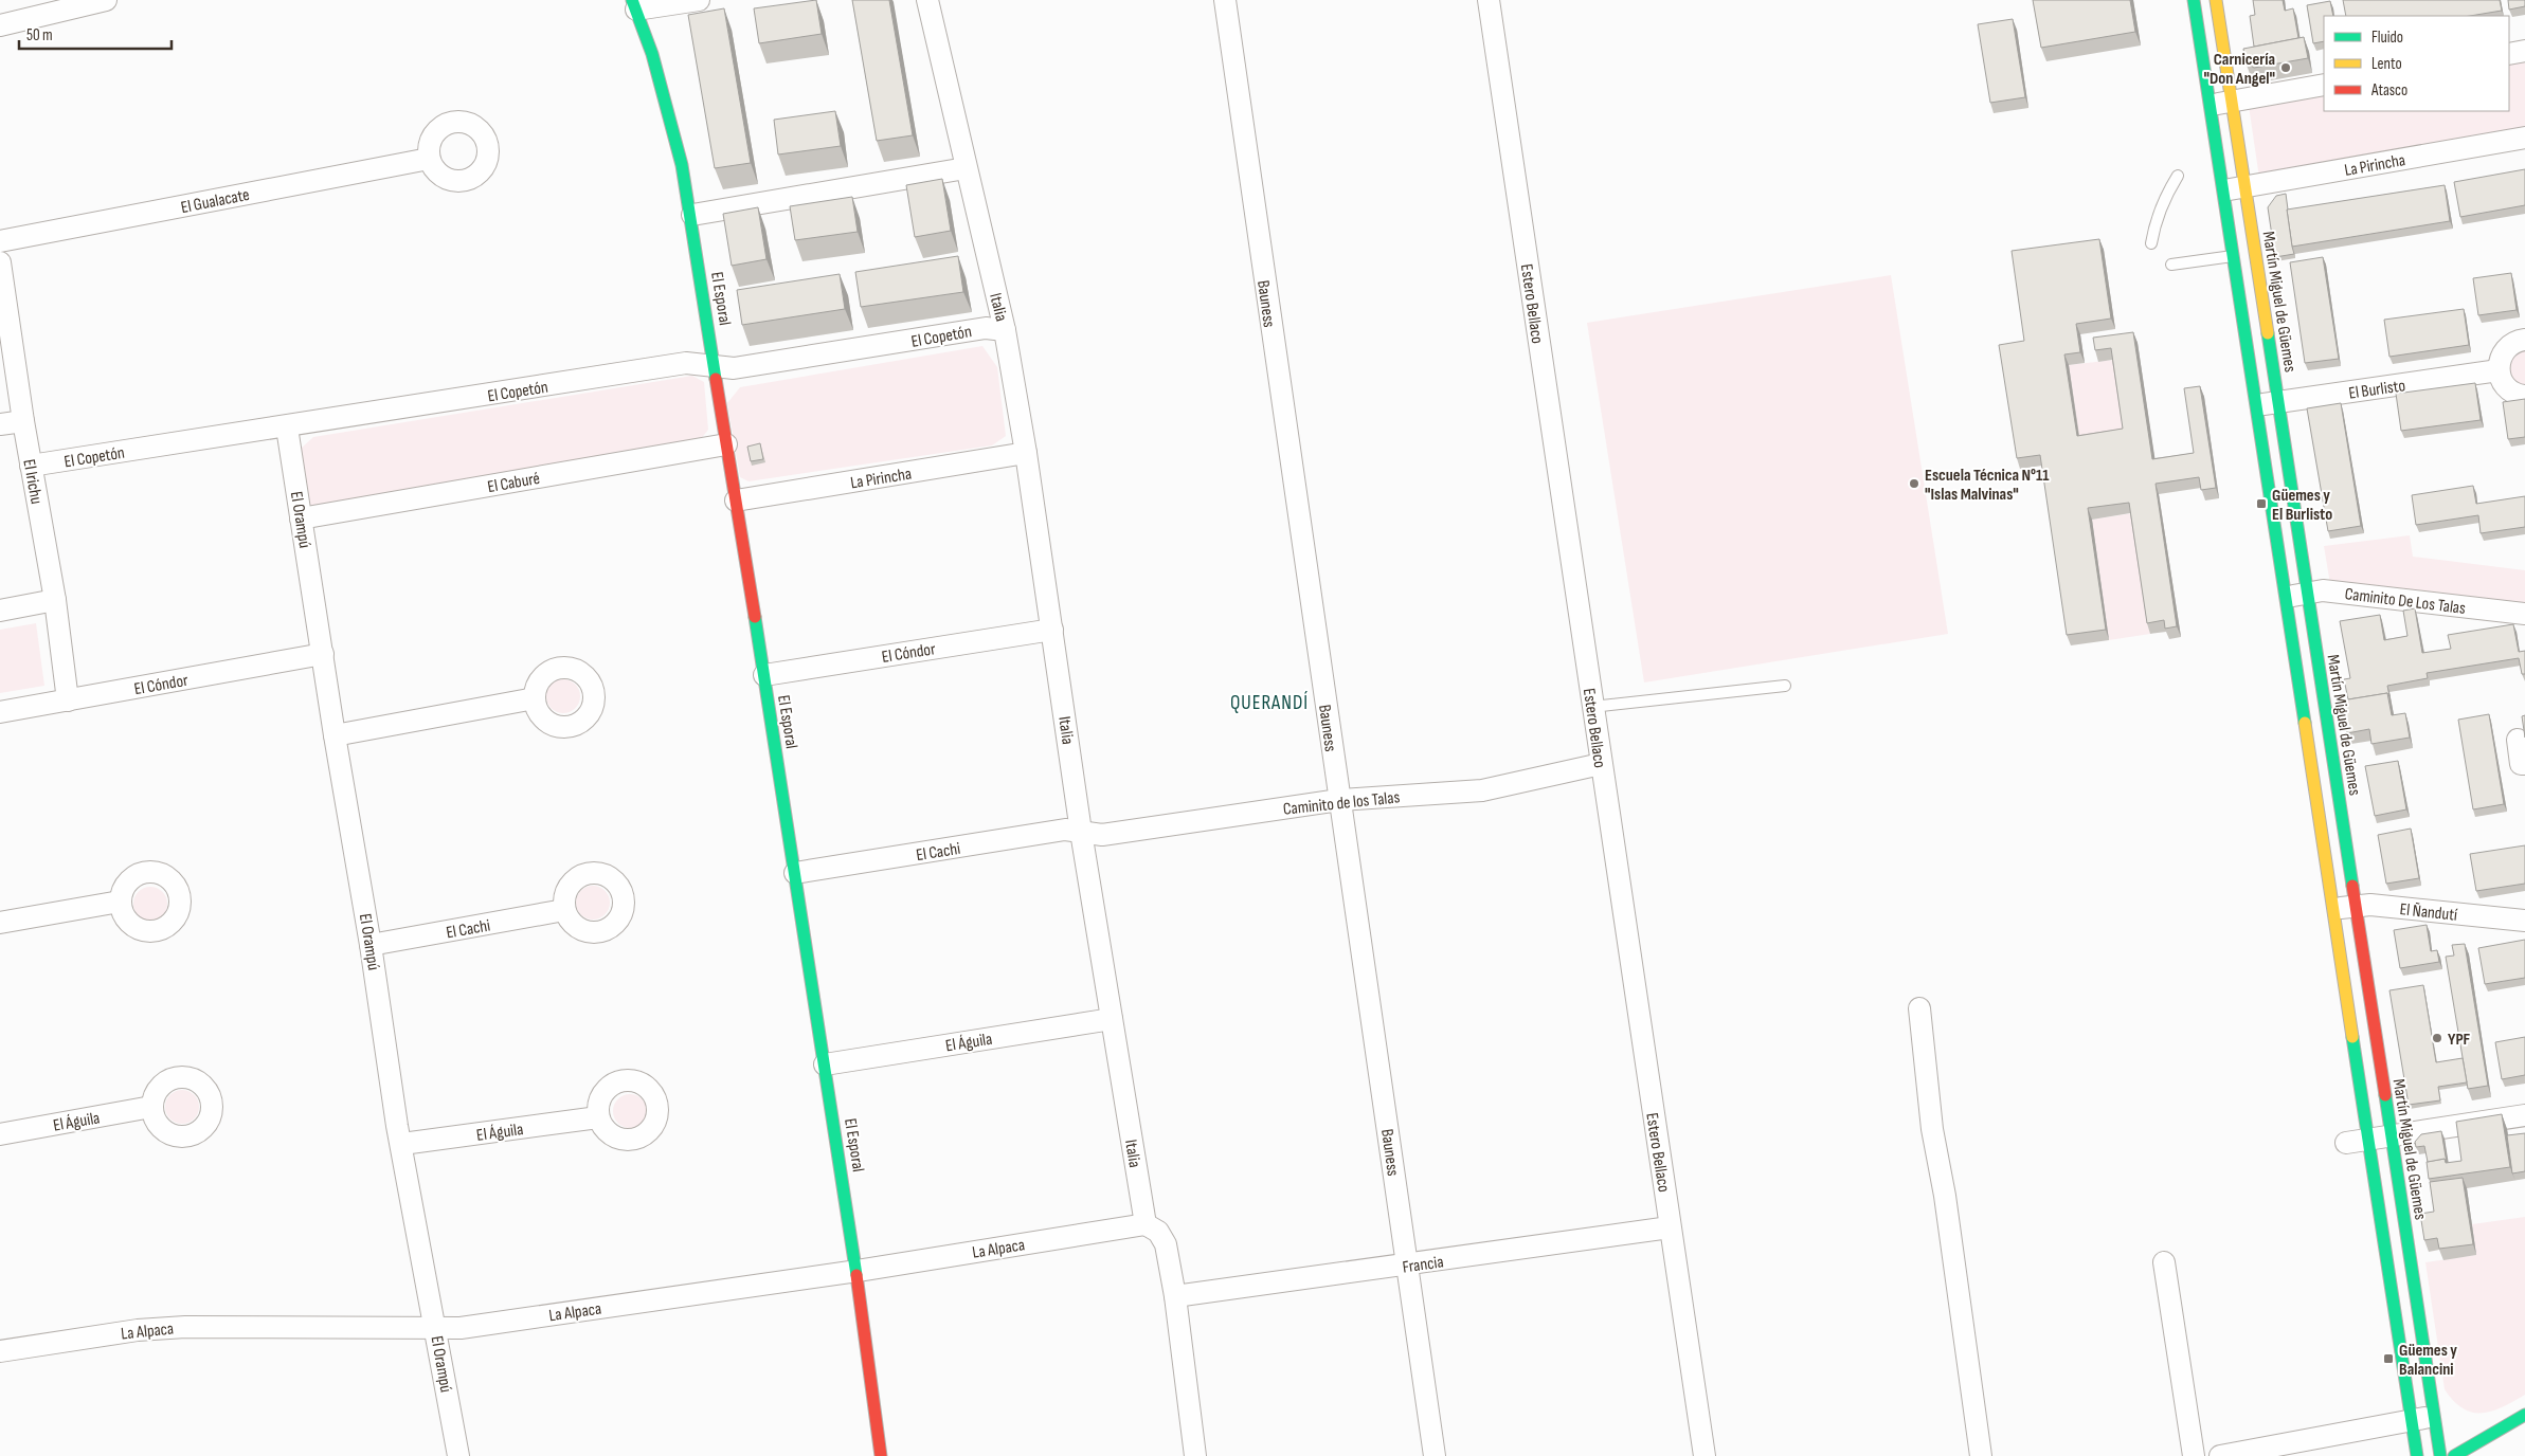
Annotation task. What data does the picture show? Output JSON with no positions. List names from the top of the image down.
{
  "streets": {
    "main road": ["El Esporal", "Martín Miguel de Güemes"],
    "street": [
      "La Pirincha",
      "El Gualacate",
      "Bauness",
      "Estero Bellaco",
      "Italia",
      "El Copetón",
      "El Burlisto",
      "El Irichu",
      "El Caburé",
      "El Orampú",
      "Caminito De Los Talas",
      "El Cóndor",
      "Caminito de los Talas",
      "El Cachi",
      "El Ñandutí",
      "El Águila",
      "La Alpaca",
      "Francia"
    ]
  },
  "crossings": [
    ["La Pirincha", "El Esporal"],
    ["La Pirincha", "Martín Miguel de Güemes"],
    ["La Pirincha", "Italia"],
    ["El Esporal", "El Copetón"],
    ["El Esporal", "El Caburé"],
    ["El Esporal", "El Cóndor"],
    ["El Esporal", "El Cachi"],
    ["El Esporal", "El Águila"],
    ["El Esporal", "La Alpaca"],
    ["Martín Miguel de Güemes", "El Burlisto"],
    ["Martín Miguel de Güemes", "Caminito De Los Talas"],
    ["Martín Miguel de Güemes", "El Ñandutí"],
    ["Bauness", "Caminito de los Talas"],
    ["Bauness", "Francia"],
    ["Estero Bellaco", "Caminito de los Talas"],
    ["Estero Bellaco", "Francia"],
    ["Italia", "El Copetón"],
    ["Italia", "El Cóndor"],
    ["Italia", "Caminito de los Talas"],
    ["Italia", "El Cachi"],
    ["Italia", "El Águila"],
    ["Italia", "La Alpaca"],
    ["El Copetón", "El Irichu"],
    ["El Copetón", "El Orampú"],
    ["El Irichu", "El Cóndor"],
    ["El Caburé", "El Orampú"],
    ["El Orampú", "El Cóndor"],
    ["El Orampú", "El Cachi"],
    ["El Orampú", "El Águila"],
    ["El Orampú", "La Alpaca"],
    ["Caminito de los Talas", "El Cachi"]
  ],
  "districts": ["QUERANDÍ"],
  "places": {
    "other": ["Carnicería \"Don Angel\"", "Escuela Técnica N°11 \"Islas Malvinas\"", "YPF"],
    "transit": ["Güemes y El Burlisto", "Güemes y Balancini"]
  },
  "legend": ["Fluido", "Lento", "Atasco"],
  "scale_bar": "50 m"
}
